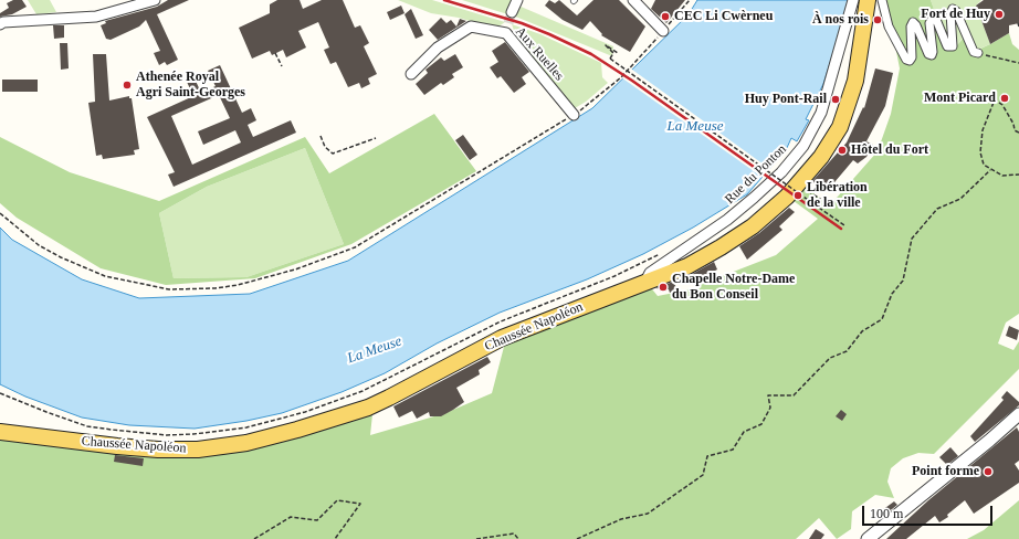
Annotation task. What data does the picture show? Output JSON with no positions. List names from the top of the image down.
{
  "streets": {
    "main road": ["Chaussée Napoléon"],
    "street": ["Aux Ruelles", "Rue du Ponton"]
  },
  "crossings": [
    ["Rue du Ponton", "Chaussée Napoléon"]
  ],
  "water": ["La Meuse"],
  "places": [
    "Fort de Huy",
    "CEC Li Cwèrneu",
    "À nos rois",
    "Athenée Royal Agri Saint-Georges",
    "Mont Picard",
    "Huy Pont-Rail",
    "Hôtel du Fort",
    "Libération de la ville",
    "Chapelle Notre-Dame du Bon Conseil",
    "Point forme"
  ],
  "scale_bar": "100 m"
}
